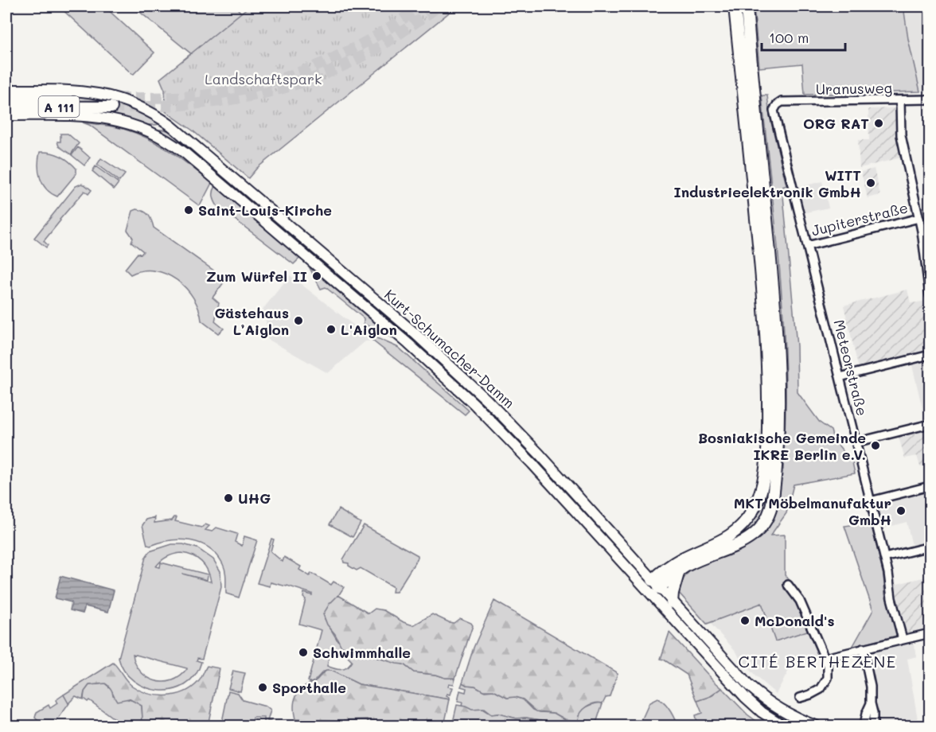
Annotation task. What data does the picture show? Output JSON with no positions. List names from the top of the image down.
{
  "streets": {
    "highway": ["A 111"],
    "main road": ["Kurt-Schumacher-Damm"],
    "street": ["Uranusweg", "Jupiterstraße", "Meteorstraße"]
  },
  "crossings": [
    ["Uranusweg", "Meteorstraße"],
    ["Jupiterstraße", "Meteorstraße"]
  ],
  "districts": ["CITÉ BERTHEZÈNE"],
  "parks": ["Landschaftspark"],
  "places": [
    "ORG RAT",
    "WITT Industrieelektronik GmbH",
    "Saint-Louis-Kirche",
    "Zum Würfel II",
    "Gästehaus L’Aiglon",
    "L'Aiglon",
    "Bosniakische Gemeinde IKRE Berlin e.V.",
    "UHG",
    "MKT Möbelmanufaktur GmbH",
    "McDonald's",
    "Schwimmhalle",
    "Sporthalle"
  ],
  "scale_bar": "100 m"
}
